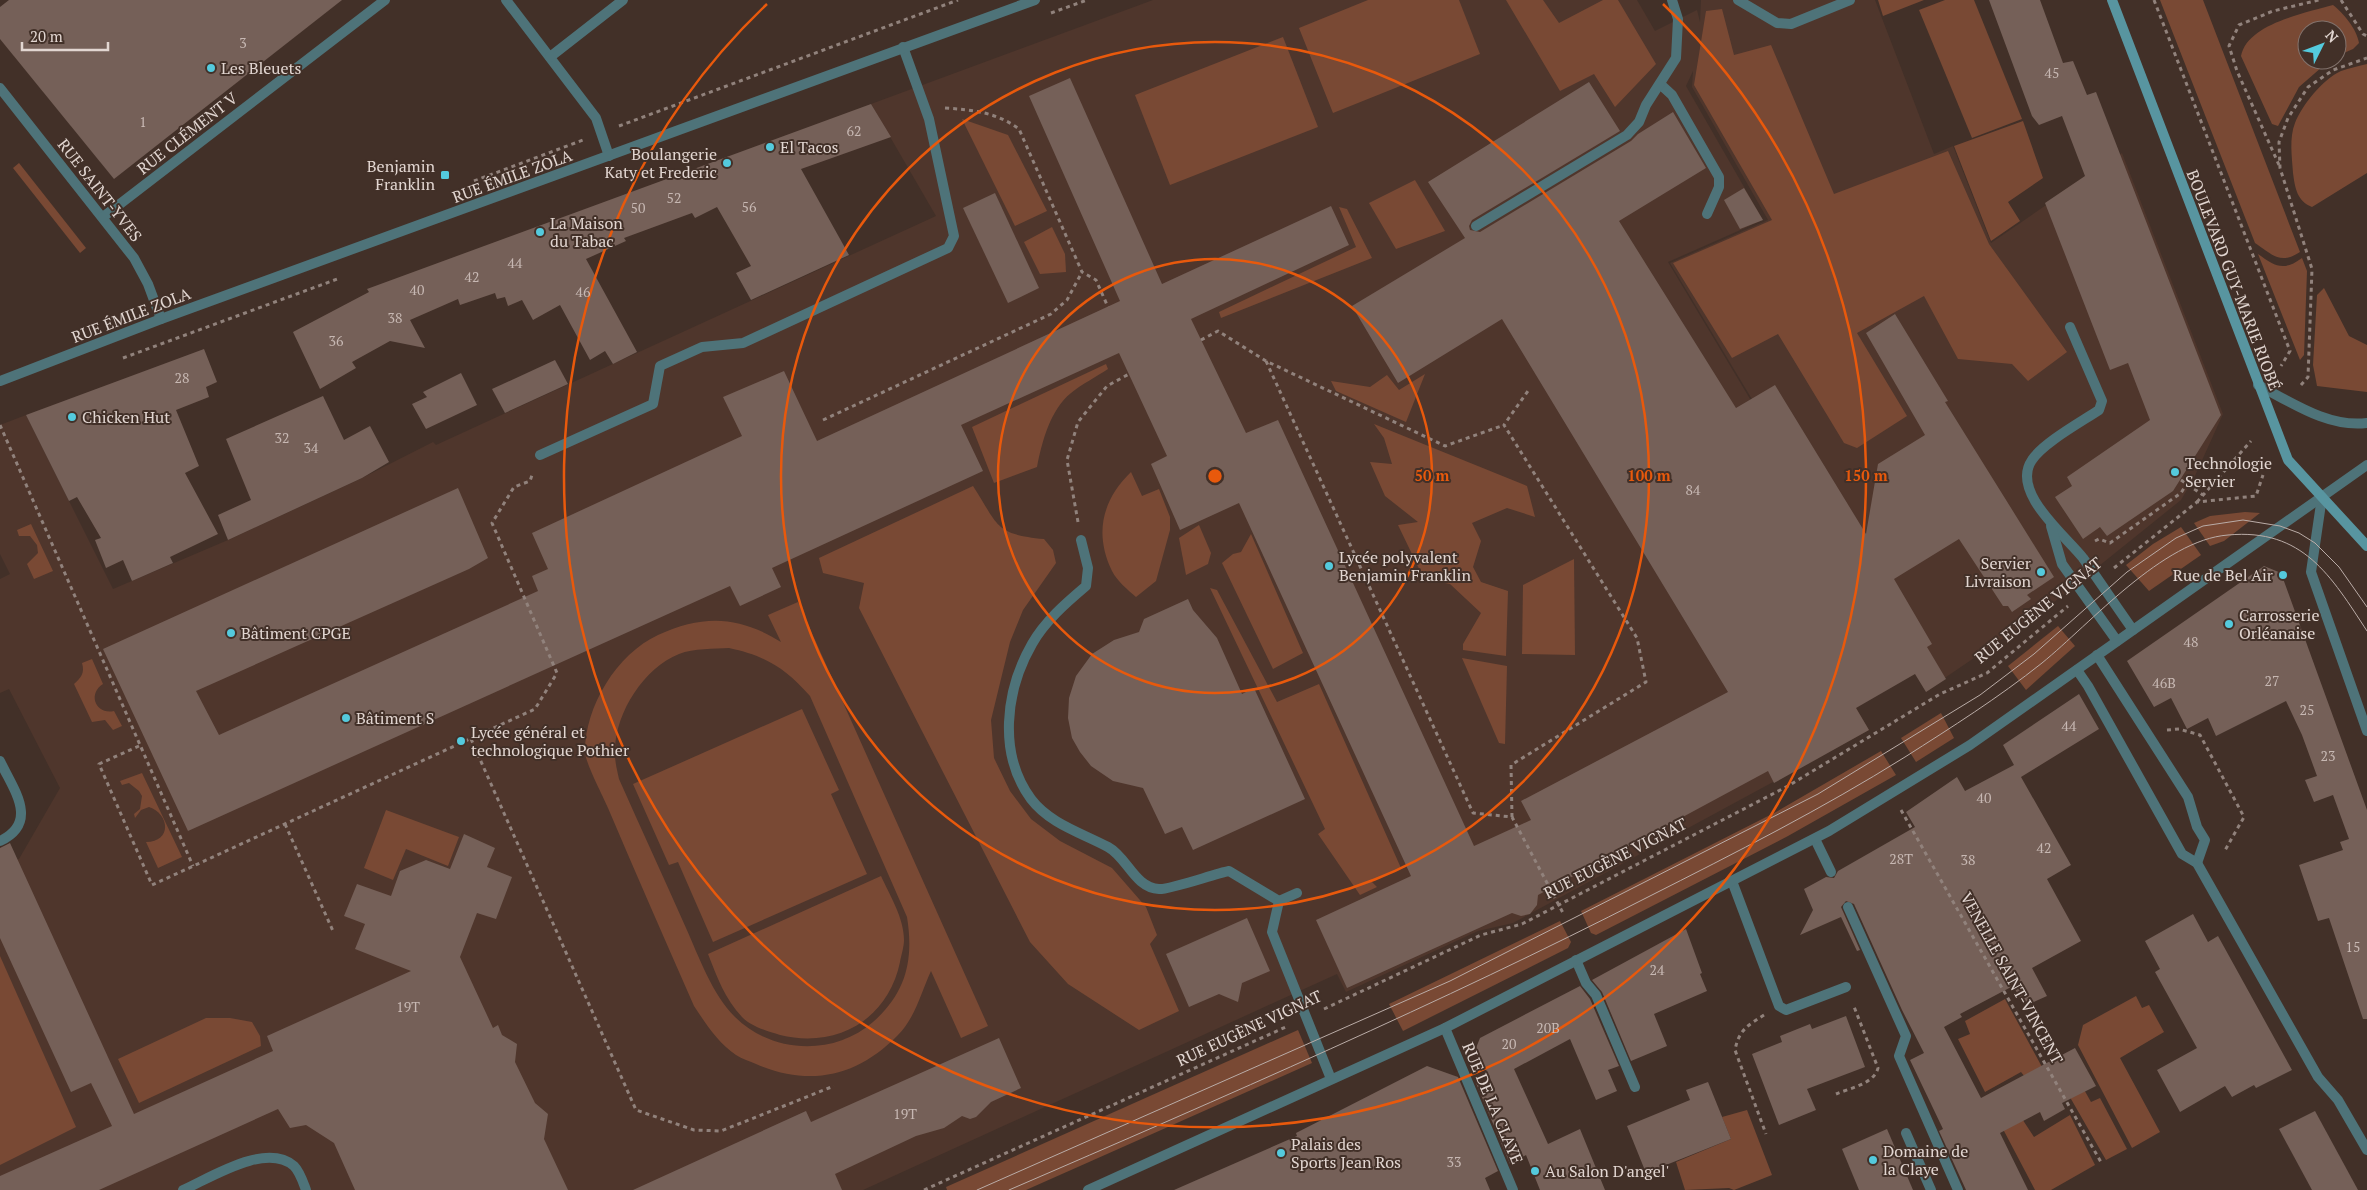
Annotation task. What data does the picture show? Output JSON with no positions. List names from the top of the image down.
{
  "streets": {
    "main road": ["BOULEVARD GUY-MARIE RIOBÉ"],
    "street": [
      "RUE CLÉMENT V",
      "RUE ÉMILE ZOLA",
      "RUE SAINT-YVES",
      "RUE DE LA CLAYE"
    ],
    "path": ["RUE EUGÈNE VIGNAT", "VENELLE SAINT-VINCENT"]
  },
  "crossings": [
    ["RUE CLÉMENT V", "RUE SAINT-YVES"],
    ["RUE ÉMILE ZOLA", "RUE SAINT-YVES"]
  ],
  "places": {
    "other": [
      "Les Bleuets",
      "El Tacos",
      "Boulangerie Katy et Frederic",
      "La Maison du Tabac",
      "Chicken Hut",
      "Technologie Servier",
      "Lycée polyvalent Benjamin Franklin",
      "Servier Livraison",
      "Rue de Bel Air",
      "Carrosserie Orléanaise",
      "Bâtiment CPGE",
      "Bâtiment S",
      "Lycée général et technologique Pothier",
      "Palais des Sports Jean Ros",
      "Domaine de la Claye",
      "Au Salon D'angel'"
    ],
    "transit": ["Benjamin Franklin"]
  },
  "house_numbers": [
    "3",
    "45",
    "1",
    "62",
    "52",
    "56",
    "50",
    "44",
    "42",
    "40",
    "46",
    "38",
    "36",
    "28",
    "32",
    "34",
    "84",
    "48",
    "27",
    "46B",
    "25",
    "44",
    "23",
    "40",
    "42",
    "28T",
    "38",
    "15",
    "24",
    "19T",
    "20B",
    "20",
    "19T",
    "33"
  ],
  "scale_bar": "20 m",
  "north": "top right",
  "rings": ["50 m", "100 m", "150 m"]
}
